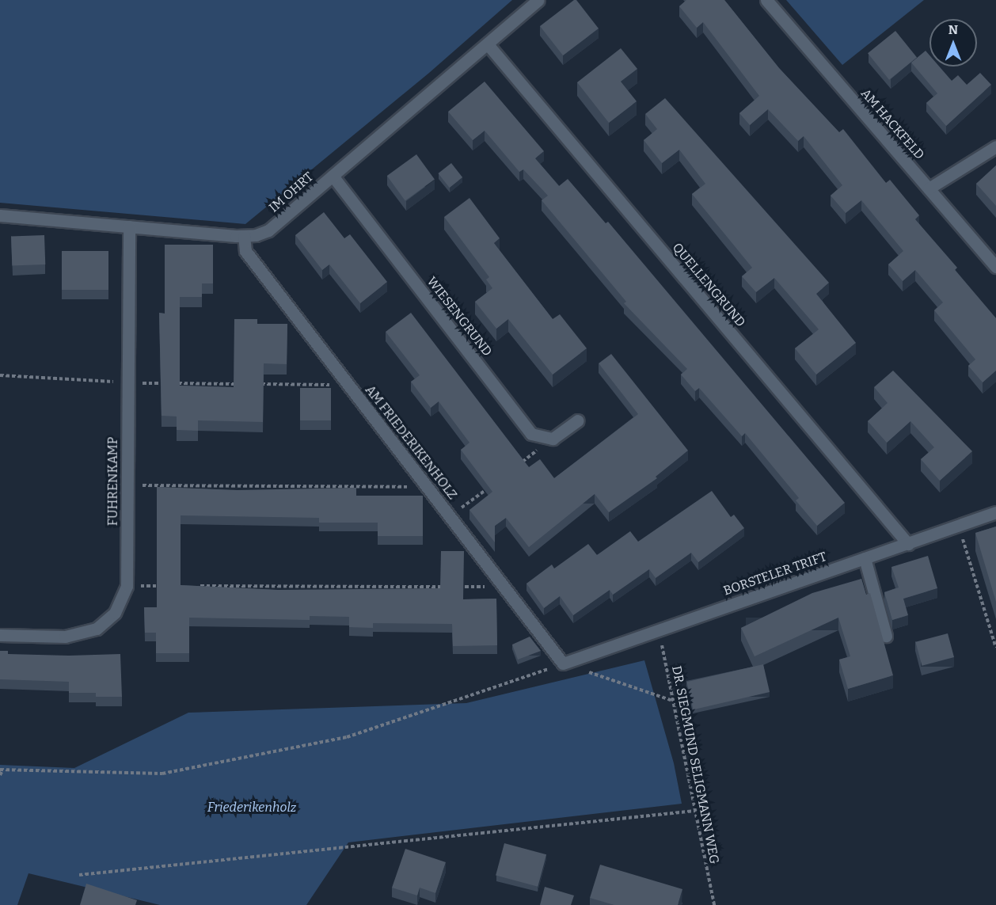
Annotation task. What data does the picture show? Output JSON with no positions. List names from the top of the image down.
{
  "streets": {
    "street": [
      "AM HACKFELD",
      "IM OHRT",
      "QUELLENGRUND",
      "WIESENGRUND",
      "AM FRIEDERIKENHOLZ",
      "FUHRENKAMP",
      "BORSTELER TRIFT"
    ],
    "path": ["DR. SIEGMUND SELIGMANN WEG"]
  },
  "crossings": [
    ["IM OHRT", "QUELLENGRUND"],
    ["IM OHRT", "WIESENGRUND"],
    ["IM OHRT", "AM FRIEDERIKENHOLZ"],
    ["IM OHRT", "FUHRENKAMP"],
    ["QUELLENGRUND", "BORSTELER TRIFT"],
    ["AM FRIEDERIKENHOLZ", "BORSTELER TRIFT"],
    ["BORSTELER TRIFT", "DR. SIEGMUND SELIGMANN WEG"]
  ],
  "parks": ["Friederikenholz"],
  "north": "top"
}
